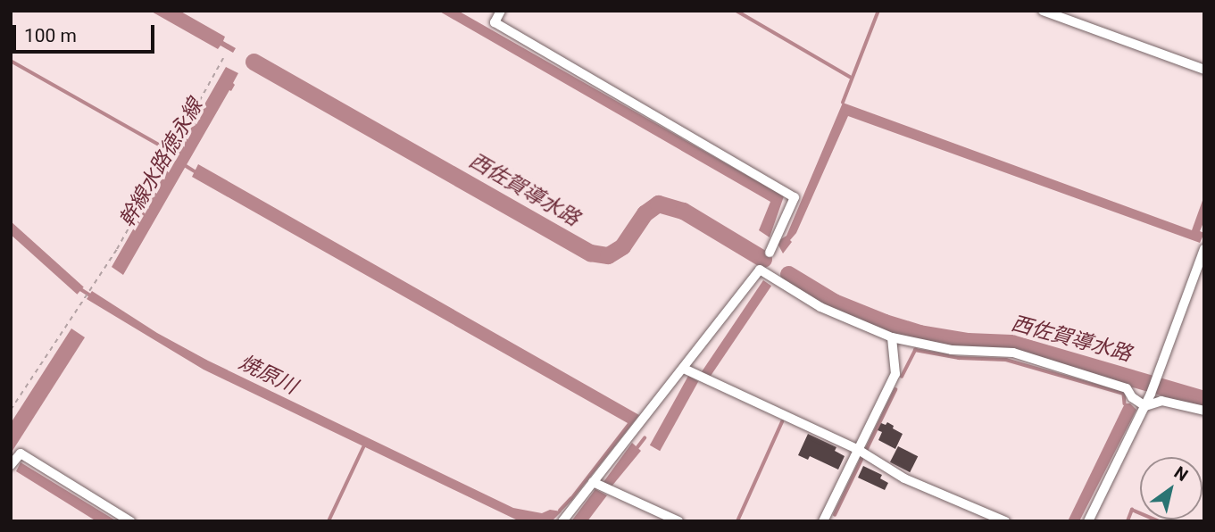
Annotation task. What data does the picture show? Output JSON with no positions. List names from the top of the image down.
{
  "water": ["幹線水路徳永線", "西佐賀導水路", "焼原川"],
  "scale_bar": "100 m",
  "north": "top right"
}
